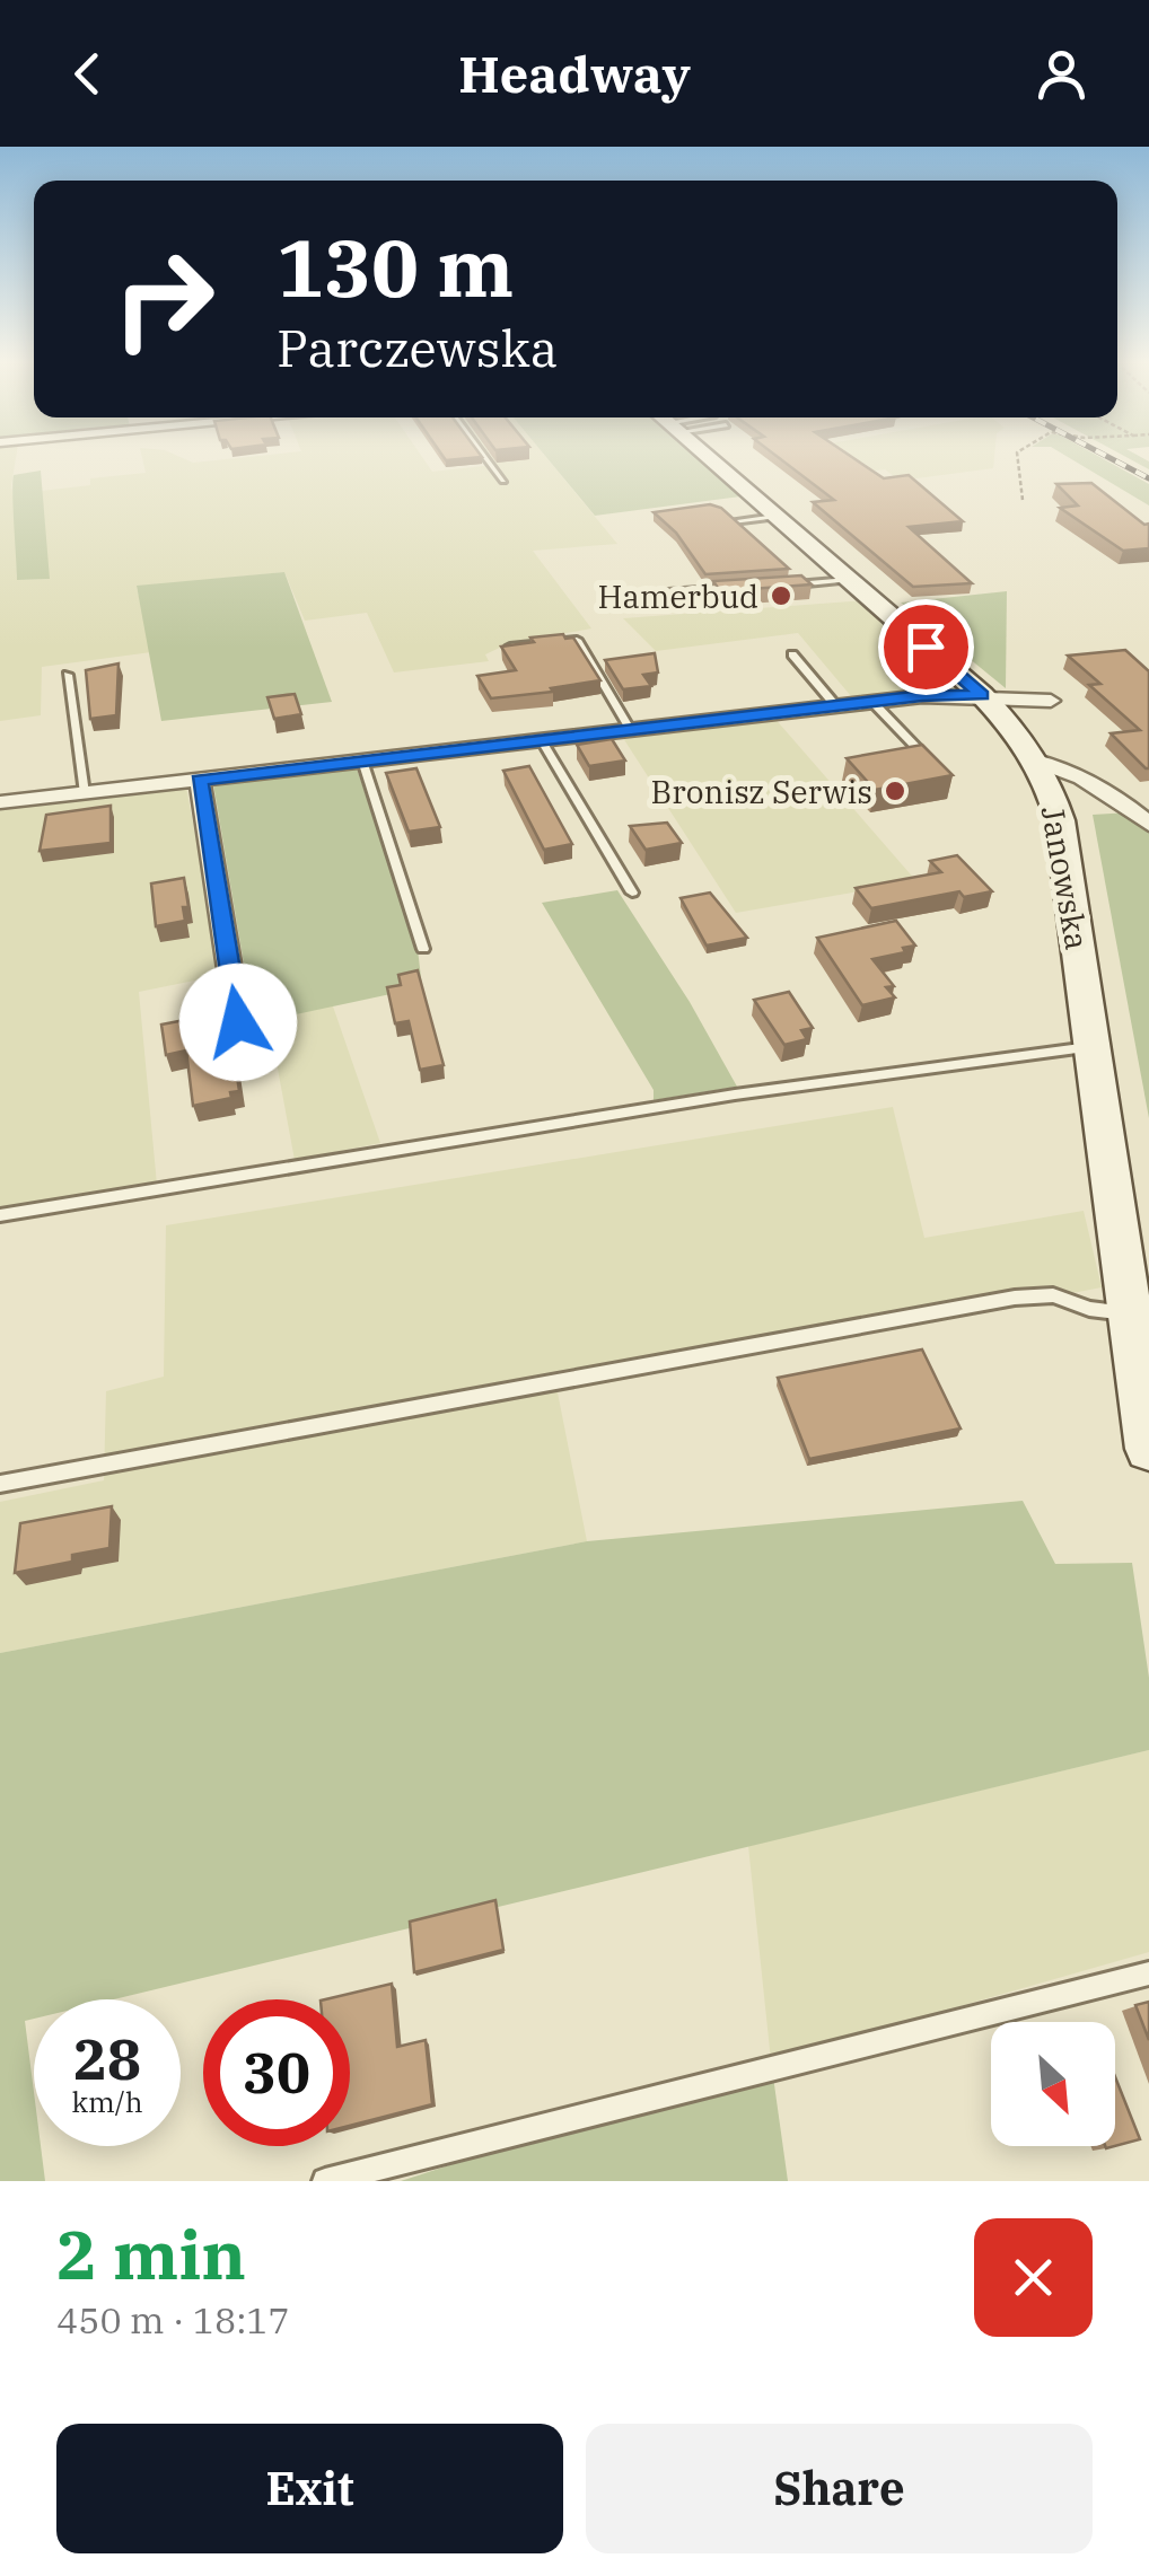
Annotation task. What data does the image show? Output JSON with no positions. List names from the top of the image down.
{
  "streets": {
    "street": ["Janowska"]
  },
  "places": ["Hamerbud", "Bronisz Serwis"],
  "north": "bottom right",
  "page": {
    "header": "Headway",
    "turn": ["130 m", "Parczewska"],
    "speed": "28 km/h",
    "limit": "30",
    "heading": ["2 min", "450 m · 18:17"],
    "buttons": ["Exit", "Share"]
  }
}
